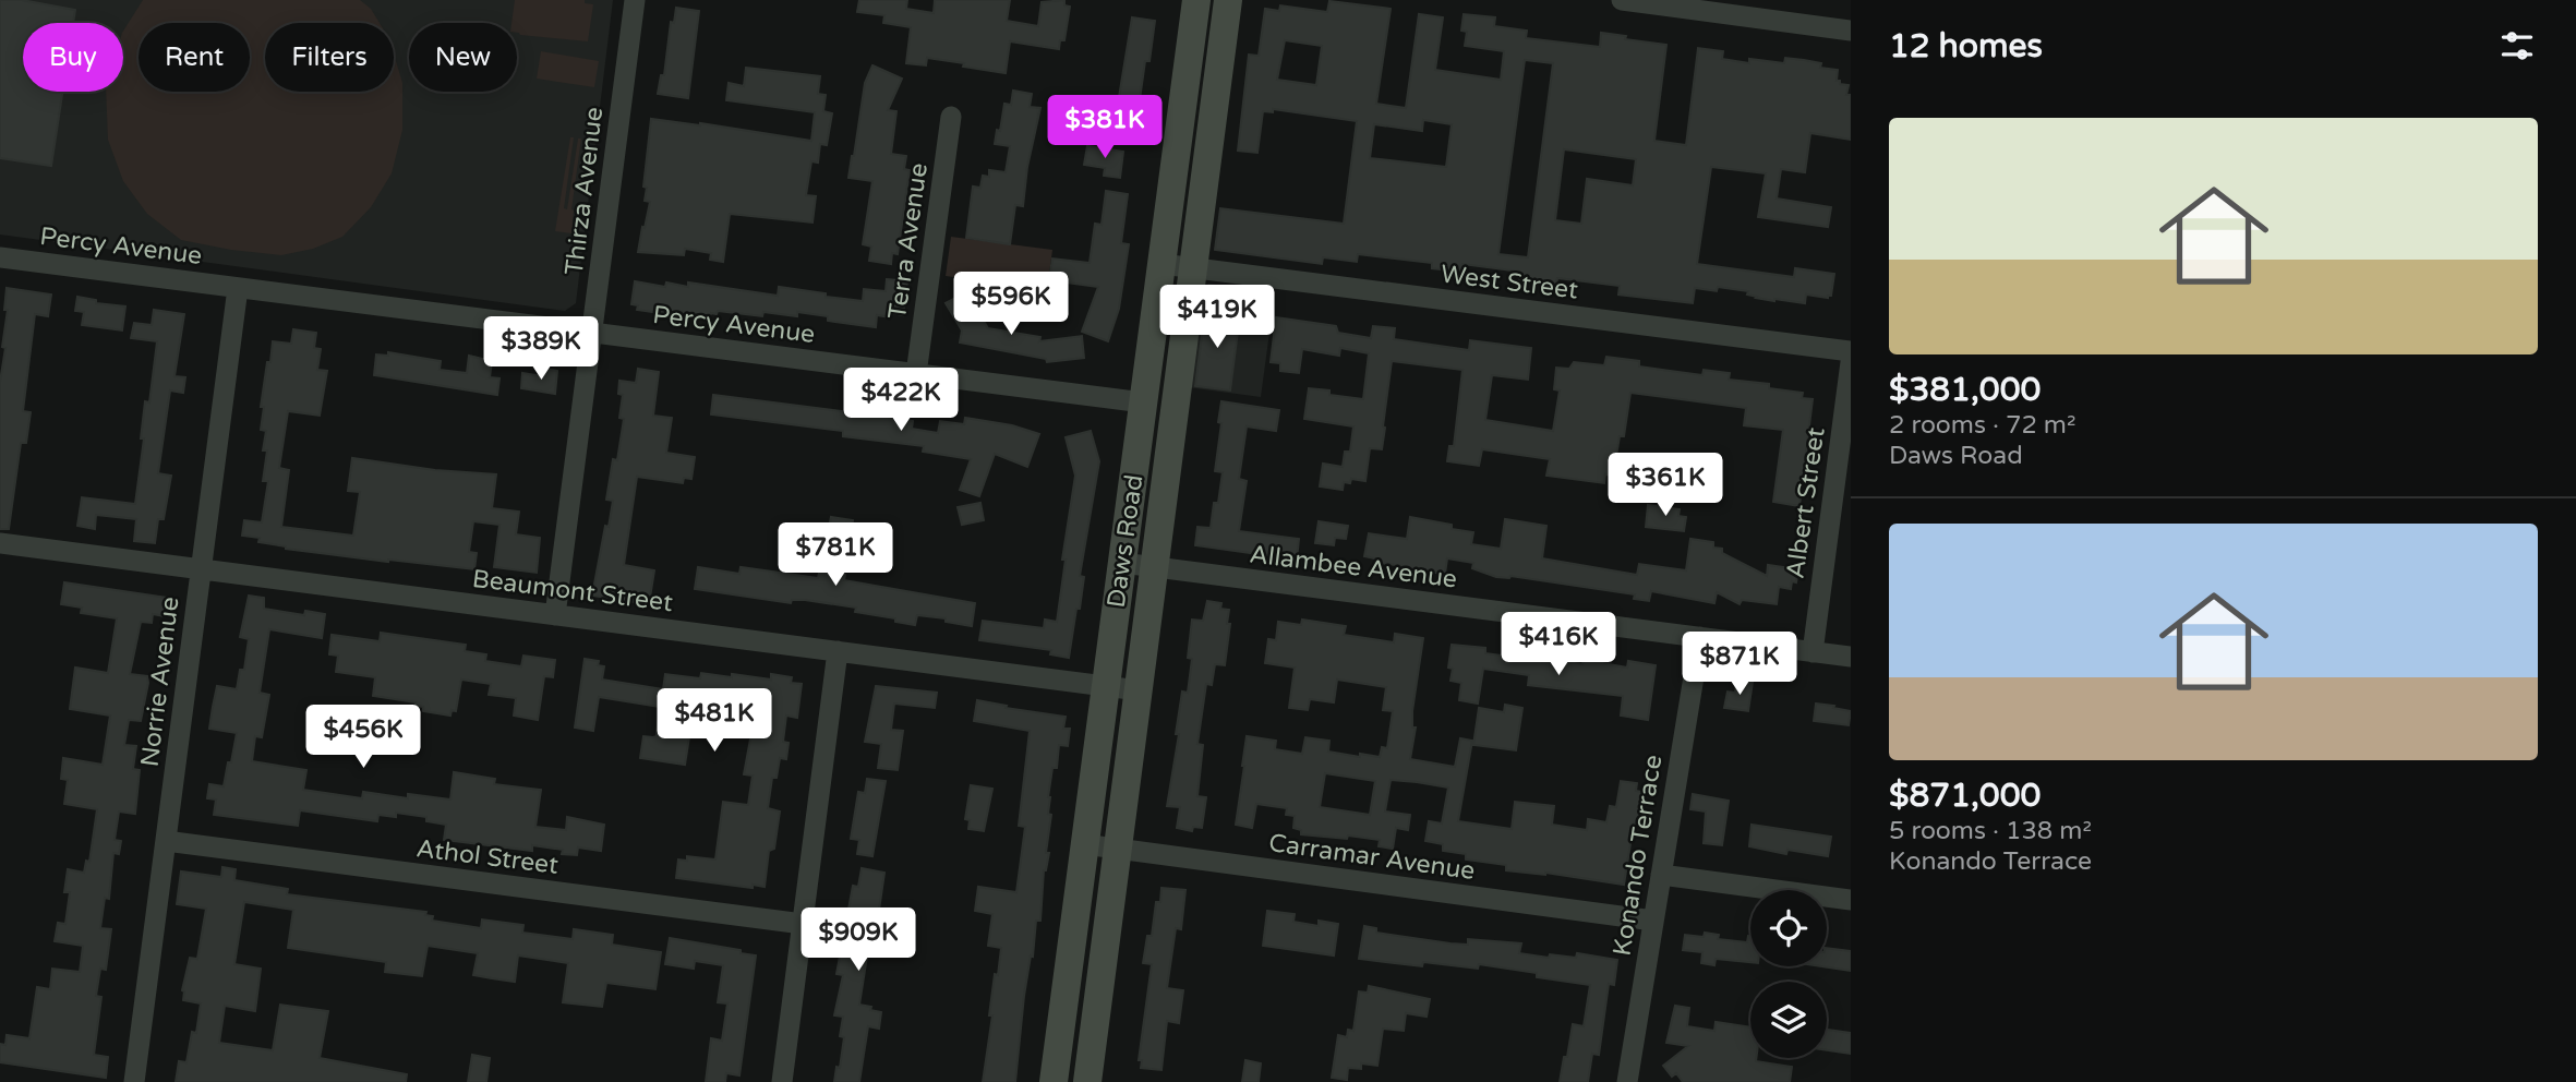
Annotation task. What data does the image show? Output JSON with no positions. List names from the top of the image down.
{
  "streets": {
    "main road": ["Daws Road"],
    "street": [
      "Thirza Avenue",
      "Terra Avenue",
      "Percy Avenue",
      "West Street",
      "Albert Street",
      "Allambee Avenue",
      "Beaumont Street",
      "Norrie Avenue",
      "Konando Terrace",
      "Athol Street",
      "Carramar Avenue"
    ]
  },
  "crossings": [
    ["Thirza Avenue", "Percy Avenue"],
    ["Thirza Avenue", "Beaumont Street"],
    ["Terra Avenue", "Percy Avenue"],
    ["Percy Avenue", "Daws Road"],
    ["Percy Avenue", "Norrie Avenue"],
    ["West Street", "Daws Road"],
    ["Albert Street", "Allambee Avenue"],
    ["Daws Road", "Allambee Avenue"],
    ["Daws Road", "Beaumont Street"],
    ["Daws Road", "Carramar Avenue"],
    ["Allambee Avenue", "Konando Terrace"],
    ["Beaumont Street", "Norrie Avenue"],
    ["Norrie Avenue", "Athol Street"],
    ["Konando Terrace", "Carramar Avenue"]
  ],
  "page": {
    "heading": "12 homes",
    "chip": [
      "Buy",
      "Rent",
      "Filters",
      "New"
    ],
    "list": [
      {
        "name": "$381,000",
        "note": "2 rooms · 72 m² · Daws Road"
      },
      {
        "name": "$871,000",
        "note": "5 rooms · 138 m² · Konando Terrace"
      }
    ],
    "price": [
      "$381K",
      "$596K",
      "$419K",
      "$389K",
      "$422K",
      "$361K",
      "$781K",
      "$416K",
      "$871K",
      "$481K",
      "$456K",
      "$909K"
    ]
  }
}
